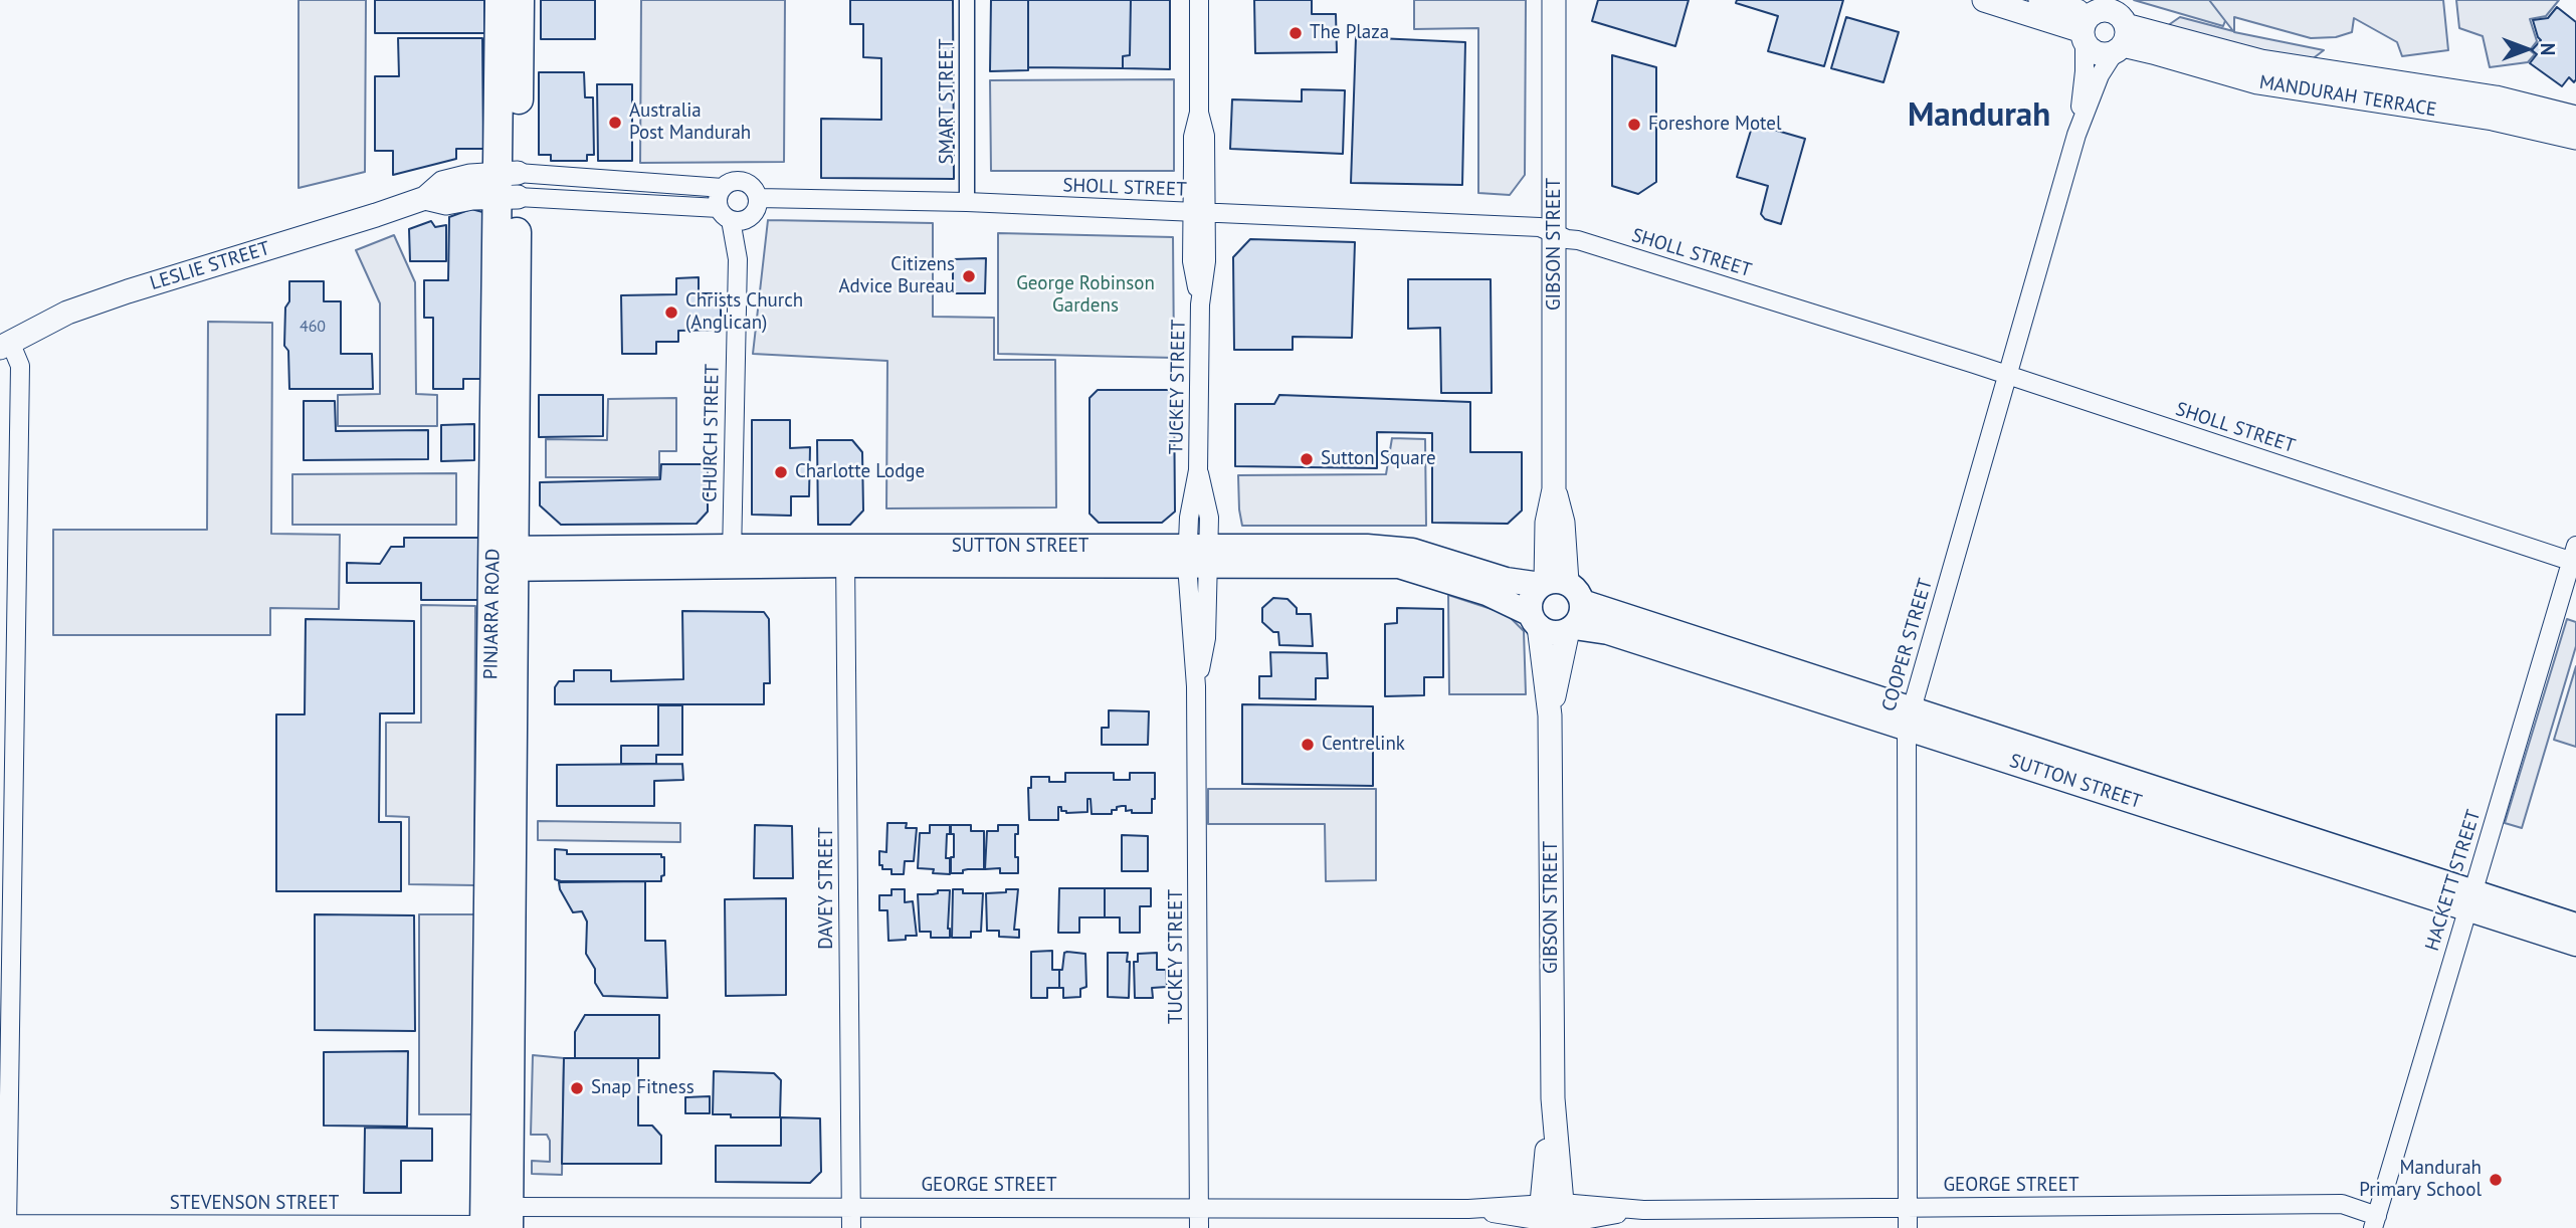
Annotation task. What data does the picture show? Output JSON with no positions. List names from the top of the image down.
{
  "streets": {
    "main road": ["SUTTON STREET", "PINJARRA ROAD"],
    "street": [
      "MANDURAH TERRACE",
      "SMART STREET",
      "SHOLL STREET",
      "GIBSON STREET",
      "LESLIE STREET",
      "TUCKEY STREET",
      "CHURCH STREET",
      "COOPER STREET",
      "HACKETT STREET",
      "DAVEY STREET",
      "GEORGE STREET",
      "STEVENSON STREET"
    ]
  },
  "crossings": [
    ["MANDURAH TERRACE", "COOPER STREET"],
    ["SMART STREET", "SHOLL STREET"],
    ["SHOLL STREET", "GIBSON STREET"],
    ["SHOLL STREET", "TUCKEY STREET"],
    ["SHOLL STREET", "CHURCH STREET"],
    ["SHOLL STREET", "COOPER STREET"],
    ["SHOLL STREET", "HACKETT STREET"],
    ["GIBSON STREET", "SUTTON STREET"],
    ["GIBSON STREET", "GEORGE STREET"],
    ["LESLIE STREET", "PINJARRA ROAD"],
    ["TUCKEY STREET", "SUTTON STREET"],
    ["TUCKEY STREET", "GEORGE STREET"],
    ["CHURCH STREET", "SUTTON STREET"],
    ["SUTTON STREET", "PINJARRA ROAD"],
    ["SUTTON STREET", "COOPER STREET"],
    ["SUTTON STREET", "HACKETT STREET"],
    ["SUTTON STREET", "DAVEY STREET"],
    ["PINJARRA ROAD", "GEORGE STREET"],
    ["PINJARRA ROAD", "STEVENSON STREET"],
    ["COOPER STREET", "GEORGE STREET"],
    ["HACKETT STREET", "GEORGE STREET"],
    ["DAVEY STREET", "GEORGE STREET"],
    ["GEORGE STREET", "STEVENSON STREET"]
  ],
  "districts": ["Mandurah"],
  "parks": ["George Robinson Gardens"],
  "places": [
    "The Plaza",
    "Australia Post Mandurah",
    "Foreshore Motel",
    "Citizens Advice Bureau",
    "Christs Church (Anglican)",
    "Sutton Square",
    "Charlotte Lodge",
    "Centrelink",
    "Snap Fitness",
    "Mandurah Primary School"
  ],
  "house_numbers": ["460"],
  "north": "right"
}
